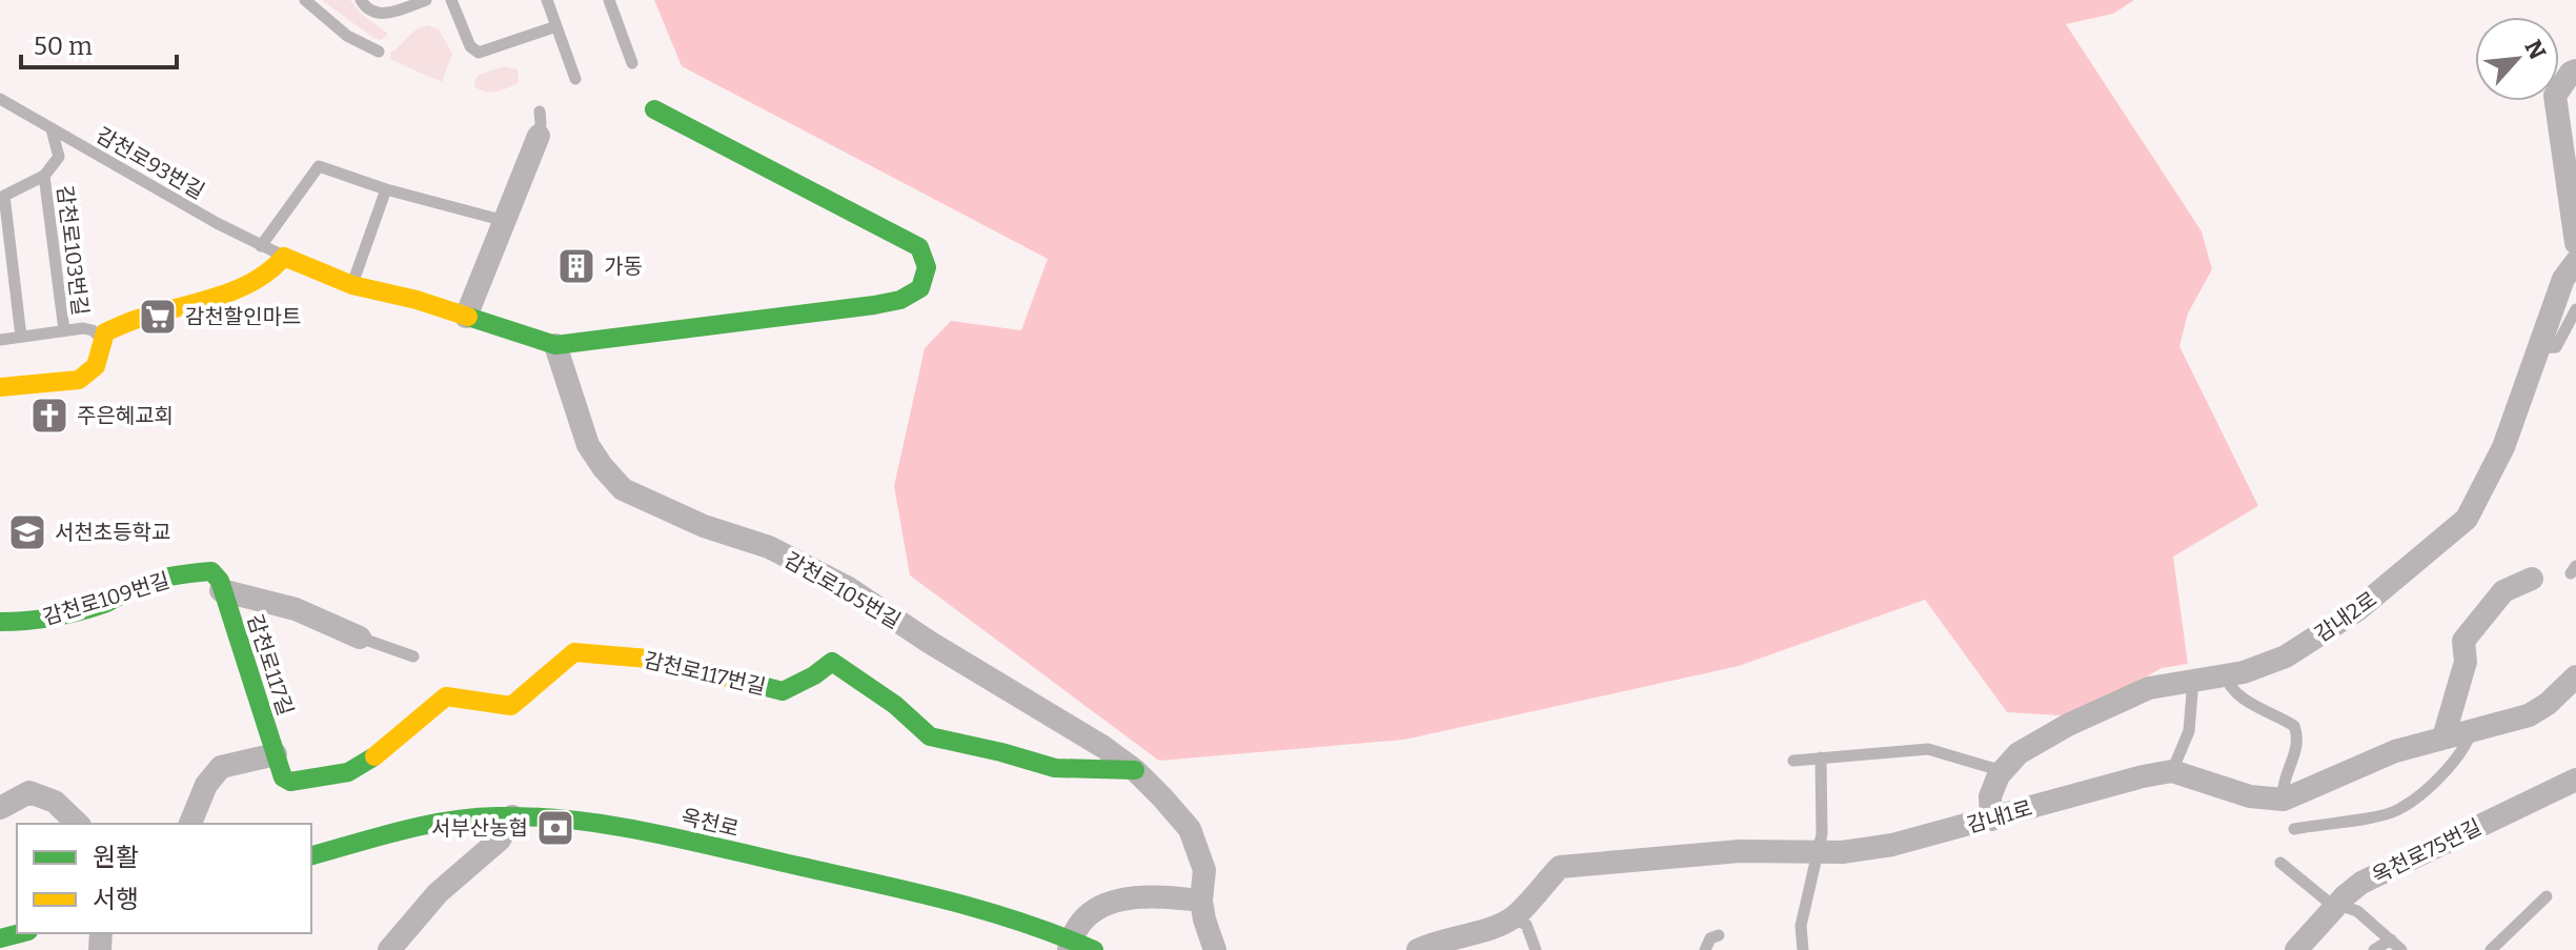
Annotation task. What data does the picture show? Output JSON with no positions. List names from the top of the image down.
{
  "streets": {
    "street": [
      "감천로105번길",
      "감천로109번길",
      "감내2로",
      "감천로117길",
      "감천로117번길",
      "감내1로",
      "옥천로",
      "옥천로75번길"
    ],
    "lane": ["감천로93번길", "감천로103번길"]
  },
  "crossings": [
    ["감천로93번길", "감천로103번길"],
    ["감천로105번길", "감천로117번길"],
    ["감천로109번길", "감천로117길"],
    ["감천로117길", "감천로117번길"]
  ],
  "places": {
    "building": ["가동"],
    "supermarket": ["감천할인마트"],
    "church": ["주은혜교회"],
    "school or university": ["서천초등학교"],
    "bank": ["서부산농협"]
  },
  "legend": ["원활", "서행"],
  "scale_bar": "50 m",
  "north": "top right"
}
